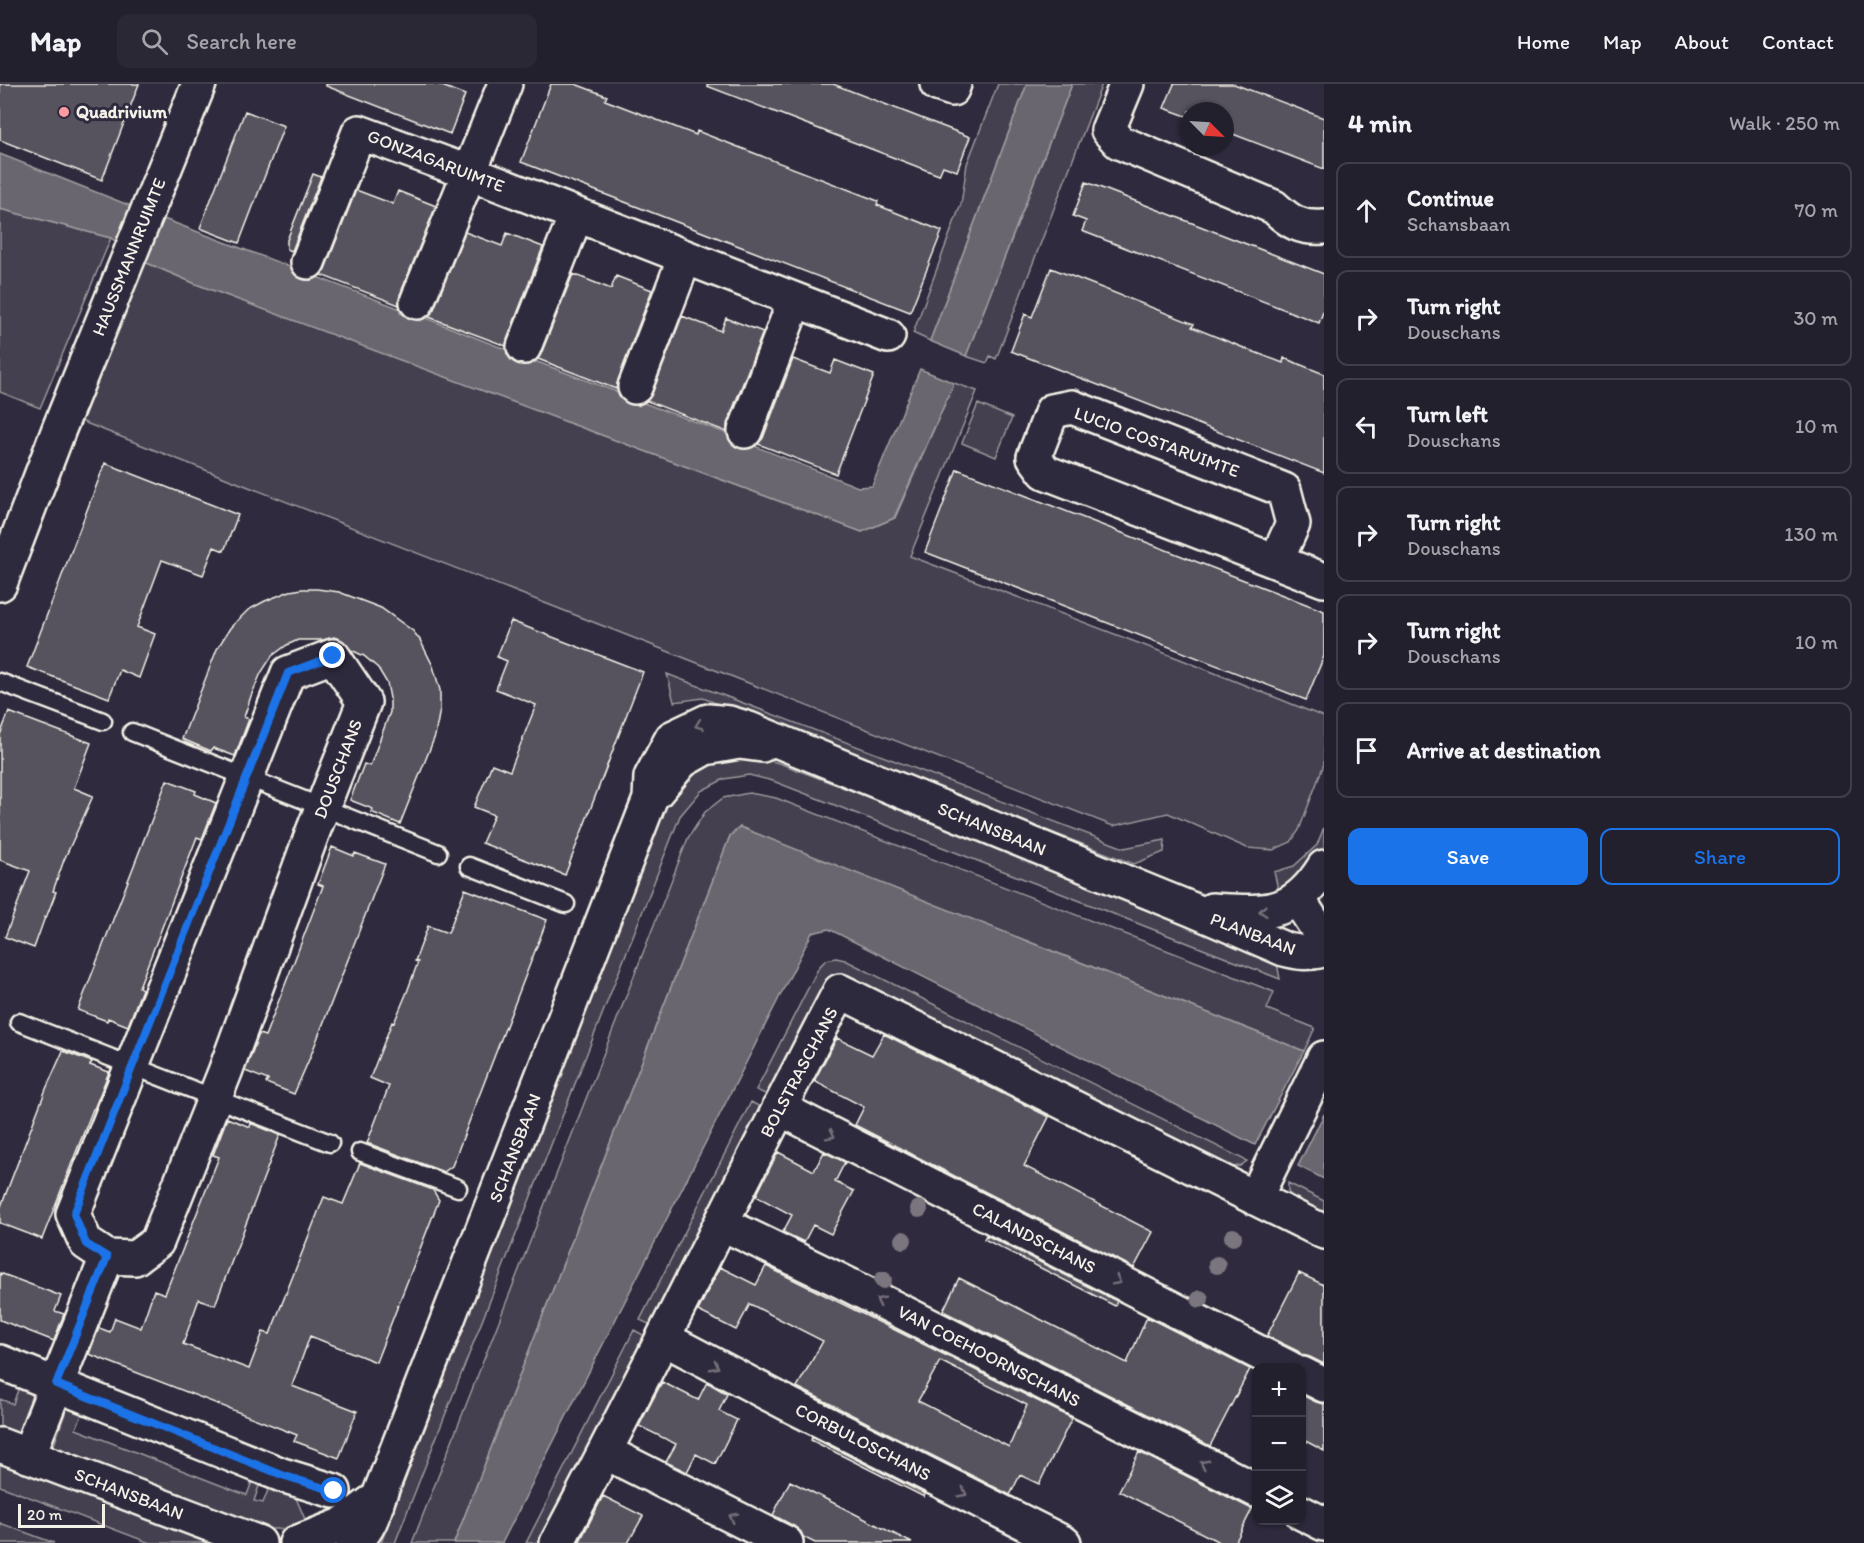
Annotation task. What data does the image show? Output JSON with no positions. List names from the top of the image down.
{
  "streets": {
    "street": [
      "GONZAGARUIMTE",
      "HAUSSMANNRUIMTE",
      "LUCIO COSTARUIMTE",
      "DOUSCHANS",
      "SCHANSBAAN",
      "PLANBAAN",
      "BOLSTRASCHANS",
      "CALANDSCHANS",
      "VAN COEHOORNSCHANS",
      "CORBULOSCHANS"
    ]
  },
  "crossings": [
    ["SCHANSBAAN", "PLANBAAN"],
    ["BOLSTRASCHANS", "CALANDSCHANS"],
    ["BOLSTRASCHANS", "VAN COEHOORNSCHANS"],
    ["BOLSTRASCHANS", "CORBULOSCHANS"]
  ],
  "one_way": ["CALANDSCHANS"],
  "places": ["Quadrivium"],
  "scale_bar": "20 m",
  "north": "bottom right",
  "page": {
    "header": "Map",
    "search": "Search here",
    "nav": [
      "Home",
      "Map",
      "About",
      "Contact"
    ],
    "heading": ["4 min", "Walk · 250 m"],
    "list": [
      ["Continue", "Schansbaan", "70 m"],
      ["Turn right", "Douschans", "30 m"],
      ["Turn left", "Douschans", "10 m"],
      ["Turn right", "Douschans", "130 m"],
      ["Turn right", "Douschans", "10 m"],
      "Arrive at destination"
    ],
    "buttons": ["Save", "Share"],
    "map_buttons": ["+", "−"],
    "scale": "20 m"
  }
}
